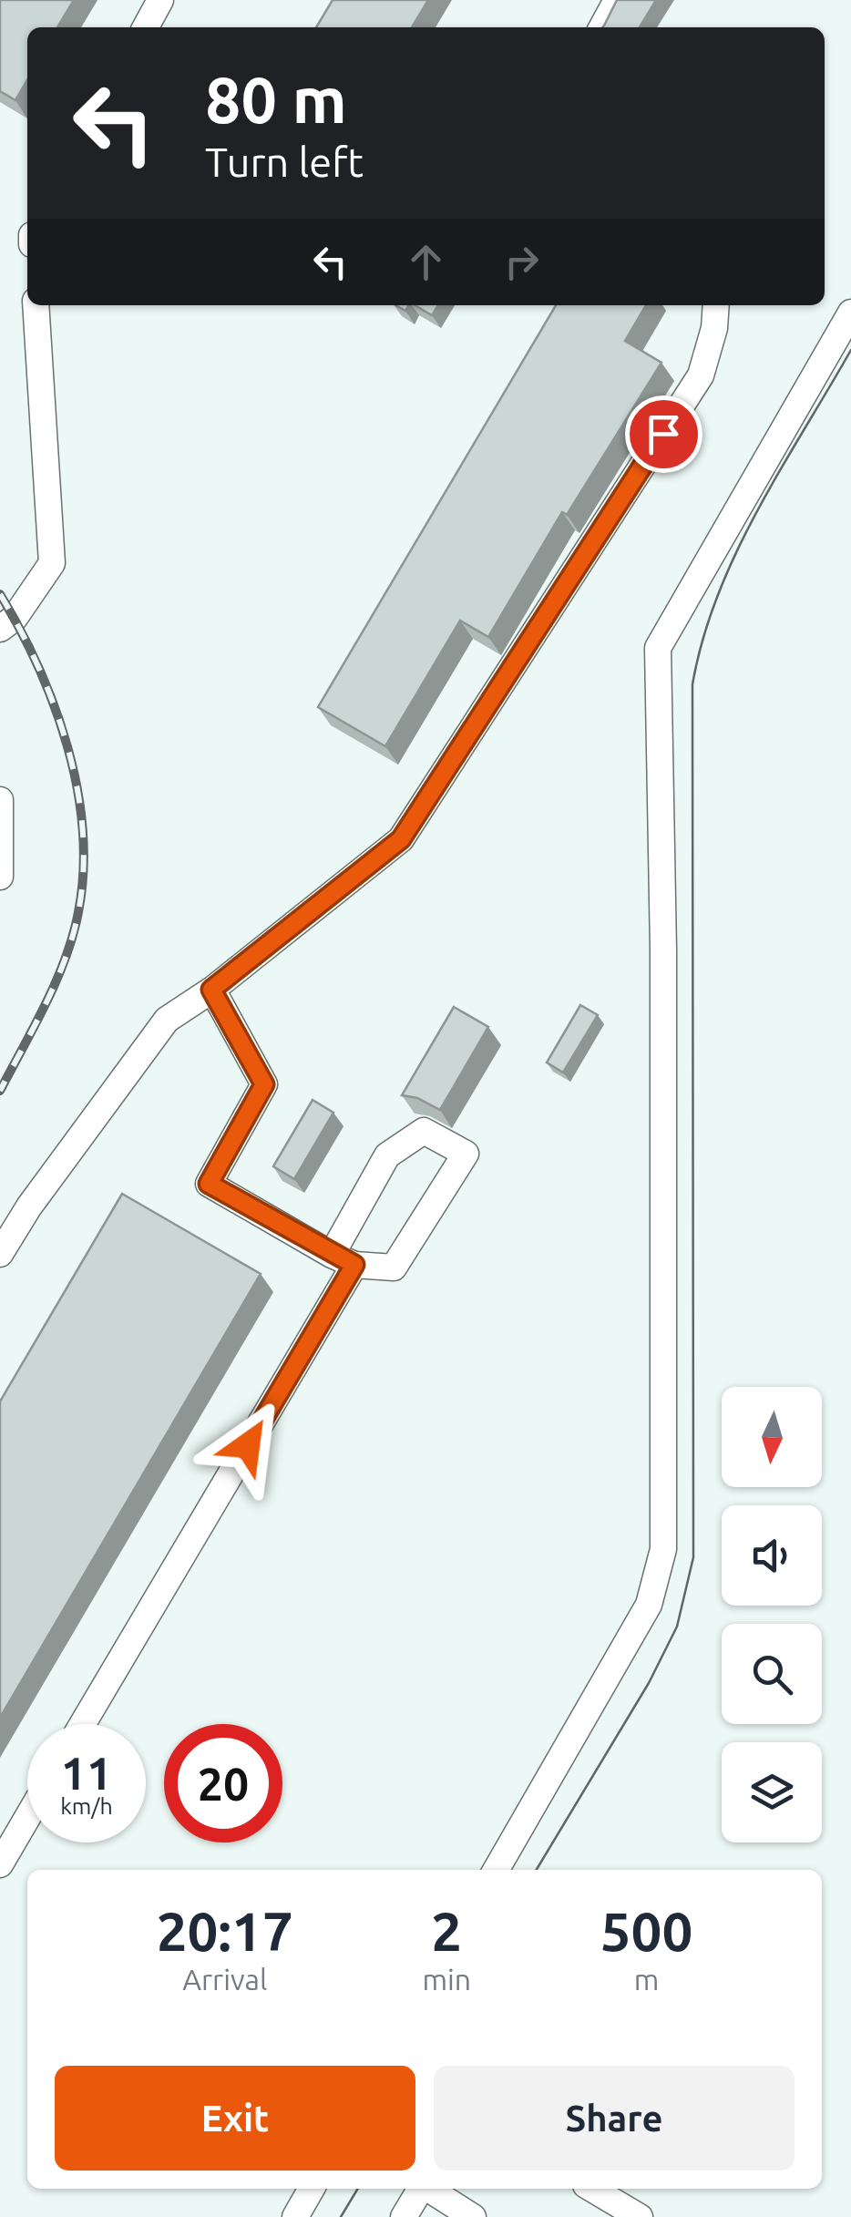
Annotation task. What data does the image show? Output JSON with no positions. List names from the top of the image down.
{
  "north": "bottom",
  "page": {
    "turn": ["80 m", "Turn left"],
    "speed": "11 km/h",
    "limit": "20",
    "eta": [
      "20:17",
      "Arrival",
      "2",
      "min",
      "500",
      "m"
    ],
    "buttons": ["Exit", "Share"]
  }
}
